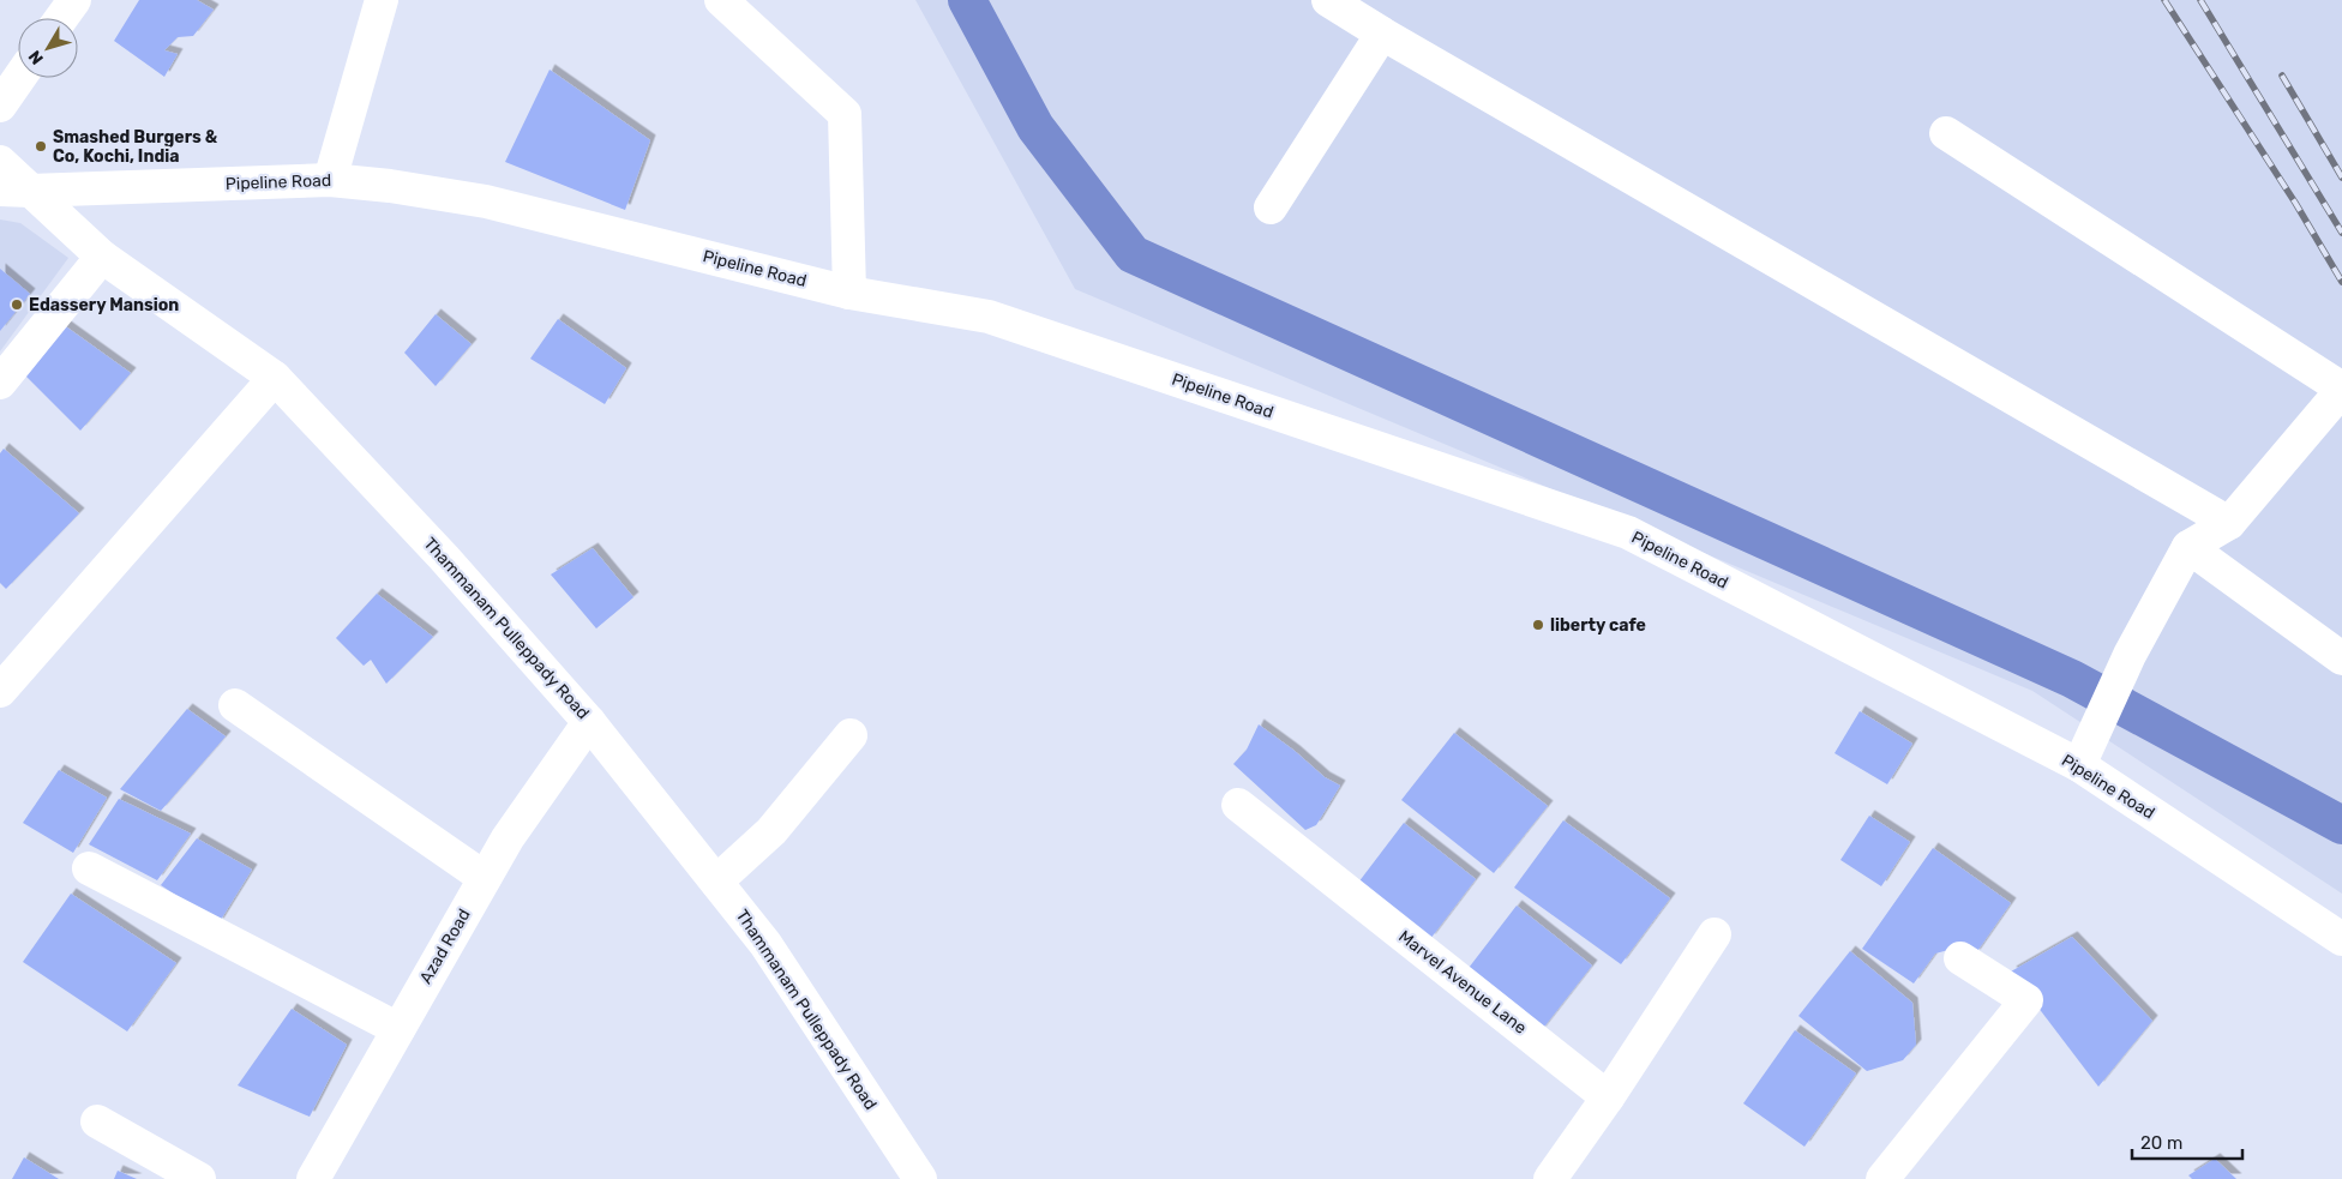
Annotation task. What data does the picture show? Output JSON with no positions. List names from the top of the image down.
{
  "streets": {
    "street": [
      "Pipeline Road",
      "Thammanam Pulleppady Road",
      "Azad Road",
      "Marvel Avenue Lane"
    ]
  },
  "crossings": [
    ["Pipeline Road", "Thammanam Pulleppady Road"],
    ["Thammanam Pulleppady Road", "Azad Road"]
  ],
  "places": ["Smashed Burgers & Co, Kochi, India", "Edassery Mansion", "liberty cafe"],
  "scale_bar": "20 m",
  "north": "bottom left"
}
